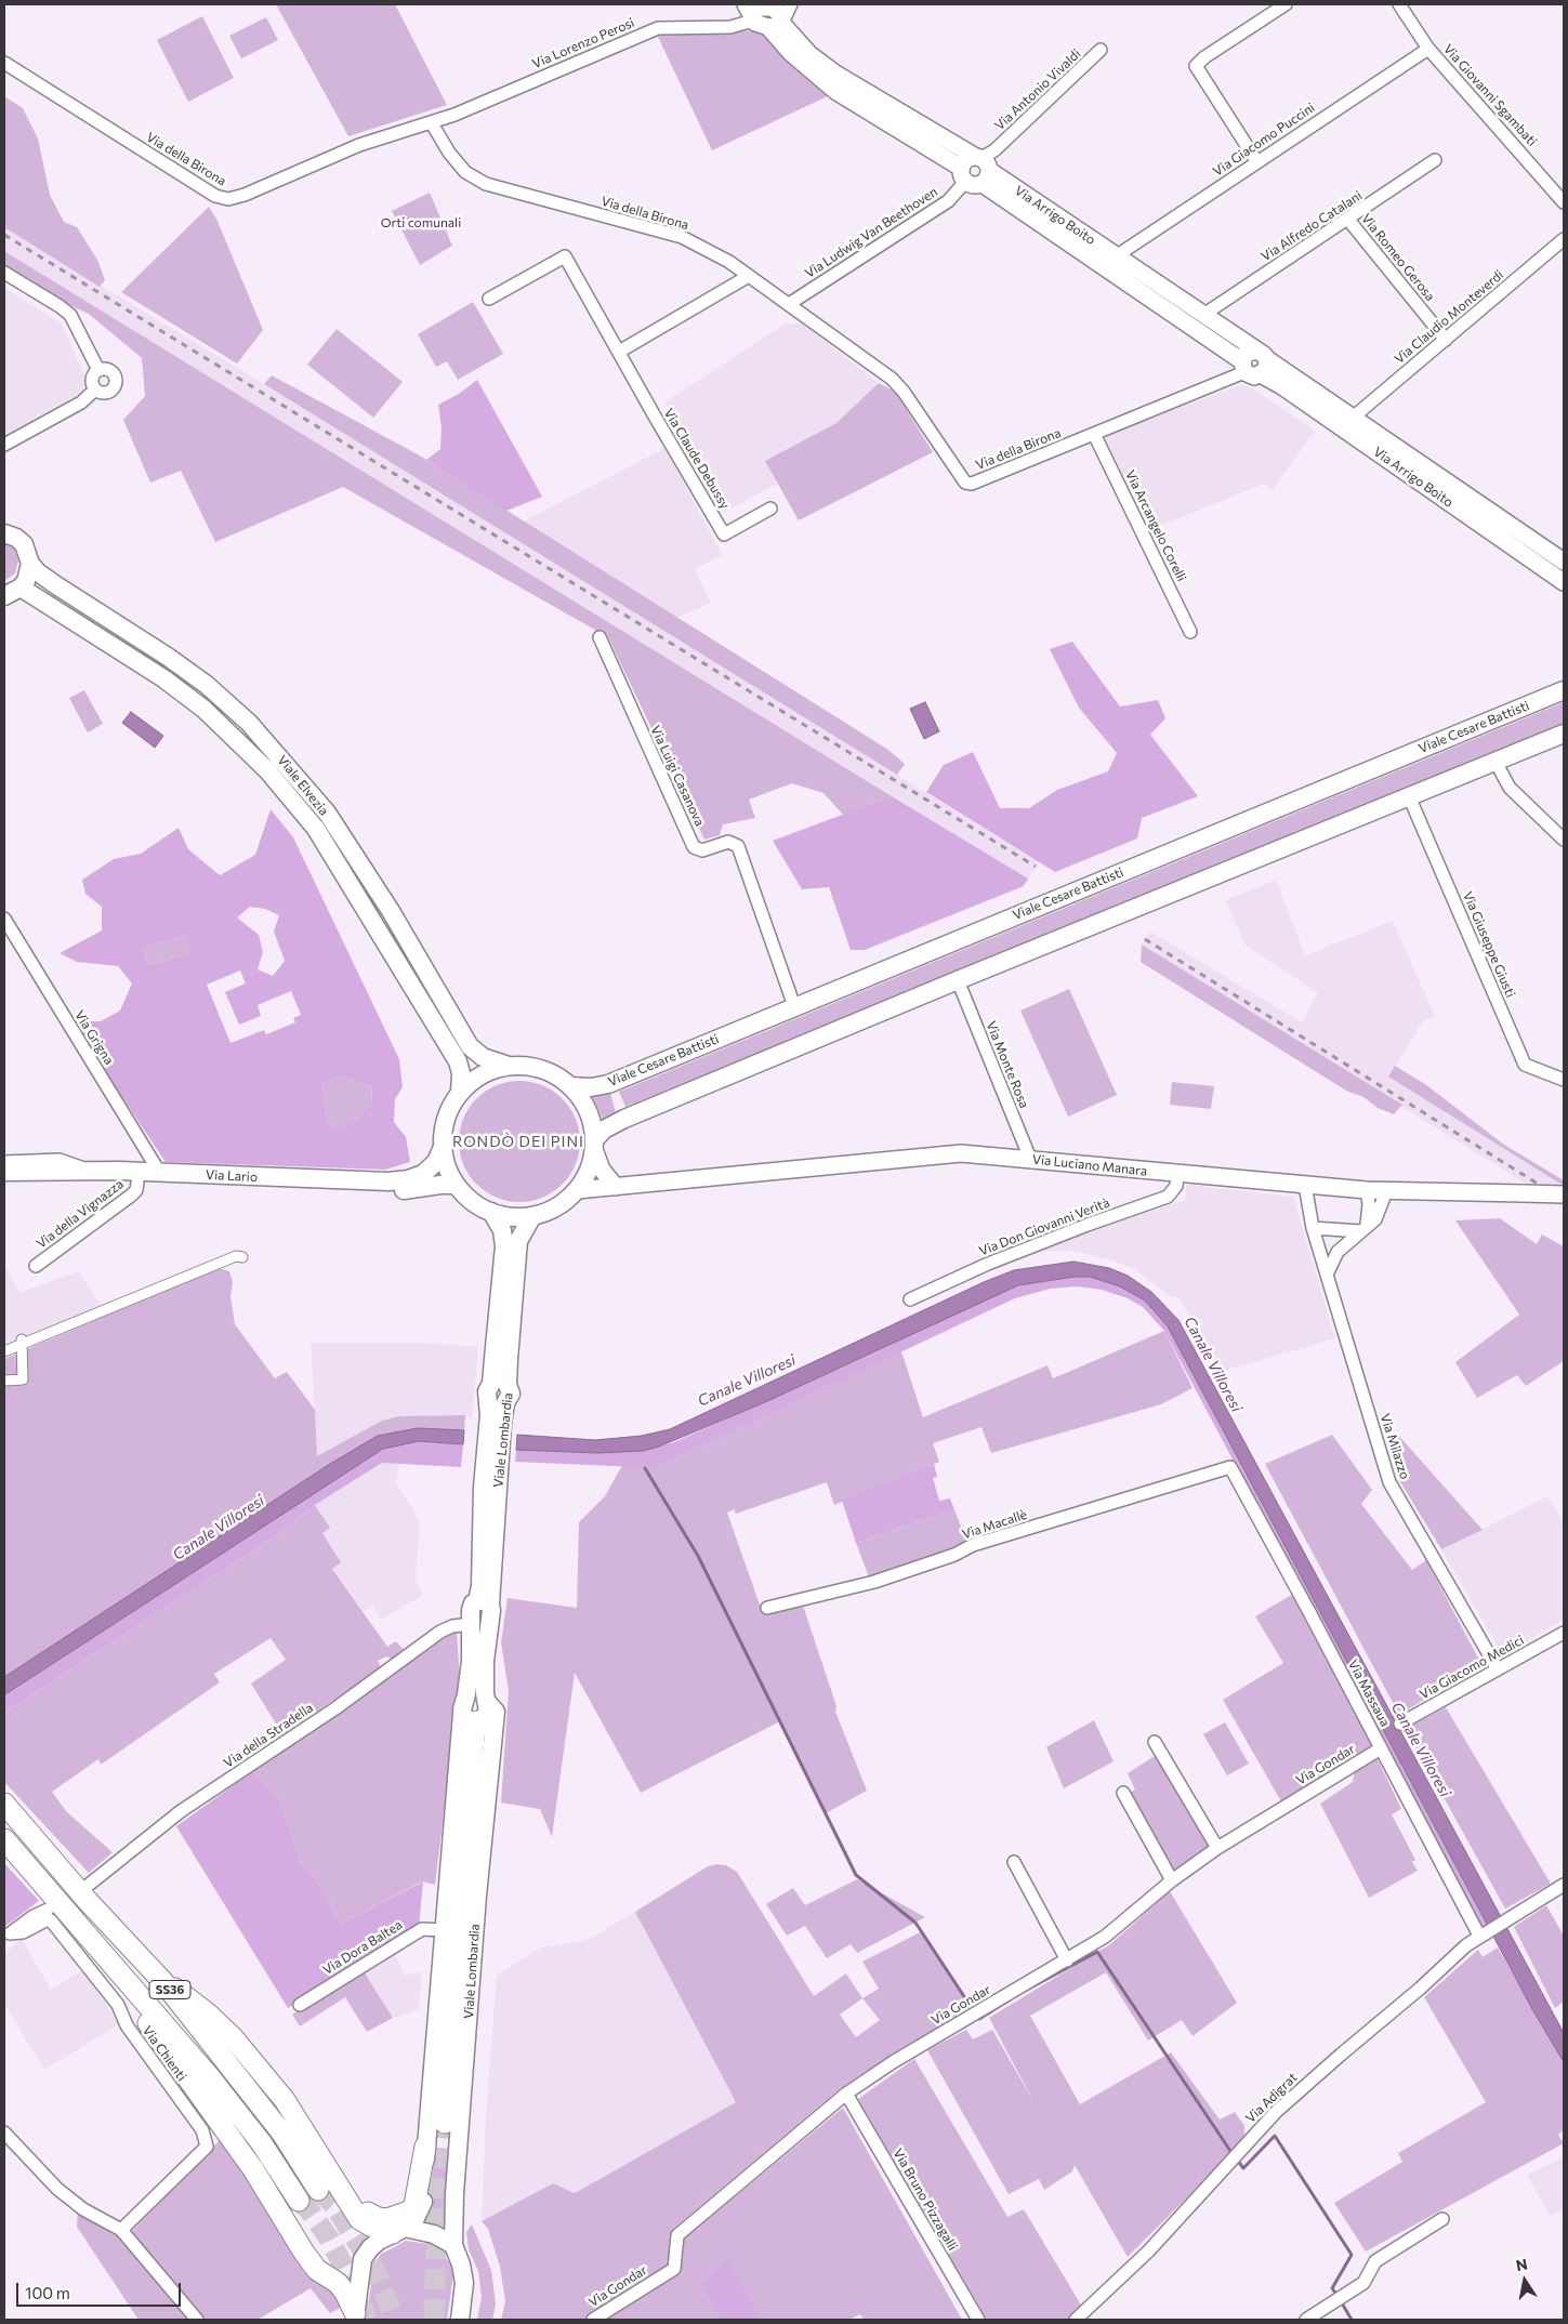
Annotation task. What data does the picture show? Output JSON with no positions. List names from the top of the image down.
{
  "streets": {
    "highway": ["SS36"],
    "main road": [
      "Viale Cesare Battisti",
      "Viale Elvezia",
      "Via Lario",
      "Viale Lombardia"
    ],
    "street": [
      "Via Lorenzo Perosi",
      "Via Antonio Vivaldi",
      "Via Giovanni Sgambati",
      "Via Giacomo Puccini",
      "Via della Birona",
      "Via Arrigo Boito",
      "Via Alfredo Catalani",
      "Via Ludwig Van Beethoven",
      "Via Romeo Gerosa",
      "Via Claudio Monteverdi",
      "Via Claude Debussy",
      "Via Arcangelo Corelli",
      "Via Luigi Casanova",
      "Via Giuseppe Giusti",
      "Via Grigna",
      "Via Monte Rosa",
      "Via Luciano Manara",
      "Via della Vignazza",
      "Via Don Giovanni Verità",
      "Via Milazzo",
      "Via Macallè",
      "Via Giacomo Medici",
      "Via Massaua",
      "Via della Stradella",
      "Via Gondar",
      "Via Dora Baltea",
      "Via Chienti",
      "Via Adigrat",
      "Via Bruno Pizzagalli"
    ]
  },
  "crossings": [
    ["Via Lorenzo Perosi", "Via della Birona"],
    ["Via Lorenzo Perosi", "Via Arrigo Boito"],
    ["Via Antonio Vivaldi", "Via Arrigo Boito"],
    ["Via Giovanni Sgambati", "Via Giacomo Puccini"],
    ["Via Giacomo Puccini", "Via Arrigo Boito"],
    ["Via della Birona", "Via Arrigo Boito"],
    ["Via della Birona", "Via Ludwig Van Beethoven"],
    ["Via della Birona", "Via Arcangelo Corelli"],
    ["Via Arrigo Boito", "Via Alfredo Catalani"],
    ["Via Arrigo Boito", "Via Claudio Monteverdi"],
    ["Via Alfredo Catalani", "Via Romeo Gerosa"],
    ["Via Romeo Gerosa", "Via Claudio Monteverdi"],
    ["Viale Cesare Battisti", "Via Luigi Casanova"],
    ["Viale Cesare Battisti", "Viale Elvezia"],
    ["Viale Cesare Battisti", "Via Luciano Manara"],
    ["Viale Cesare Battisti", "Via Lario"],
    ["Viale Cesare Battisti", "Viale Lombardia"],
    ["Viale Elvezia", "Via Luciano Manara"],
    ["Viale Elvezia", "Via Lario"],
    ["Viale Elvezia", "Viale Lombardia"],
    ["Via Grigna", "Via Lario"],
    ["Via Monte Rosa", "Via Luciano Manara"],
    ["Via Luciano Manara", "Via Lario"],
    ["Via Luciano Manara", "Via Don Giovanni Verità"],
    ["Via Luciano Manara", "Viale Lombardia"],
    ["Via Luciano Manara", "Via Milazzo"],
    ["Via Lario", "Via della Vignazza"],
    ["Via Lario", "Viale Lombardia"],
    ["Viale Lombardia", "Via della Stradella"],
    ["Viale Lombardia", "Via Dora Baltea"],
    ["Viale Lombardia", "SS36"],
    ["Via Milazzo", "Via Giacomo Medici"],
    ["Via Macallè", "Via Massaua"],
    ["Via Massaua", "Via Gondar"],
    ["Via Massaua", "Via Adigrat"],
    ["Via Gondar", "Via Bruno Pizzagalli"]
  ],
  "districts": ["RONDÒ DEI PINI"],
  "water": ["Canale Villoresi"],
  "parks": ["Orti comunali"],
  "scale_bar": "100 m",
  "north": "top"
}
